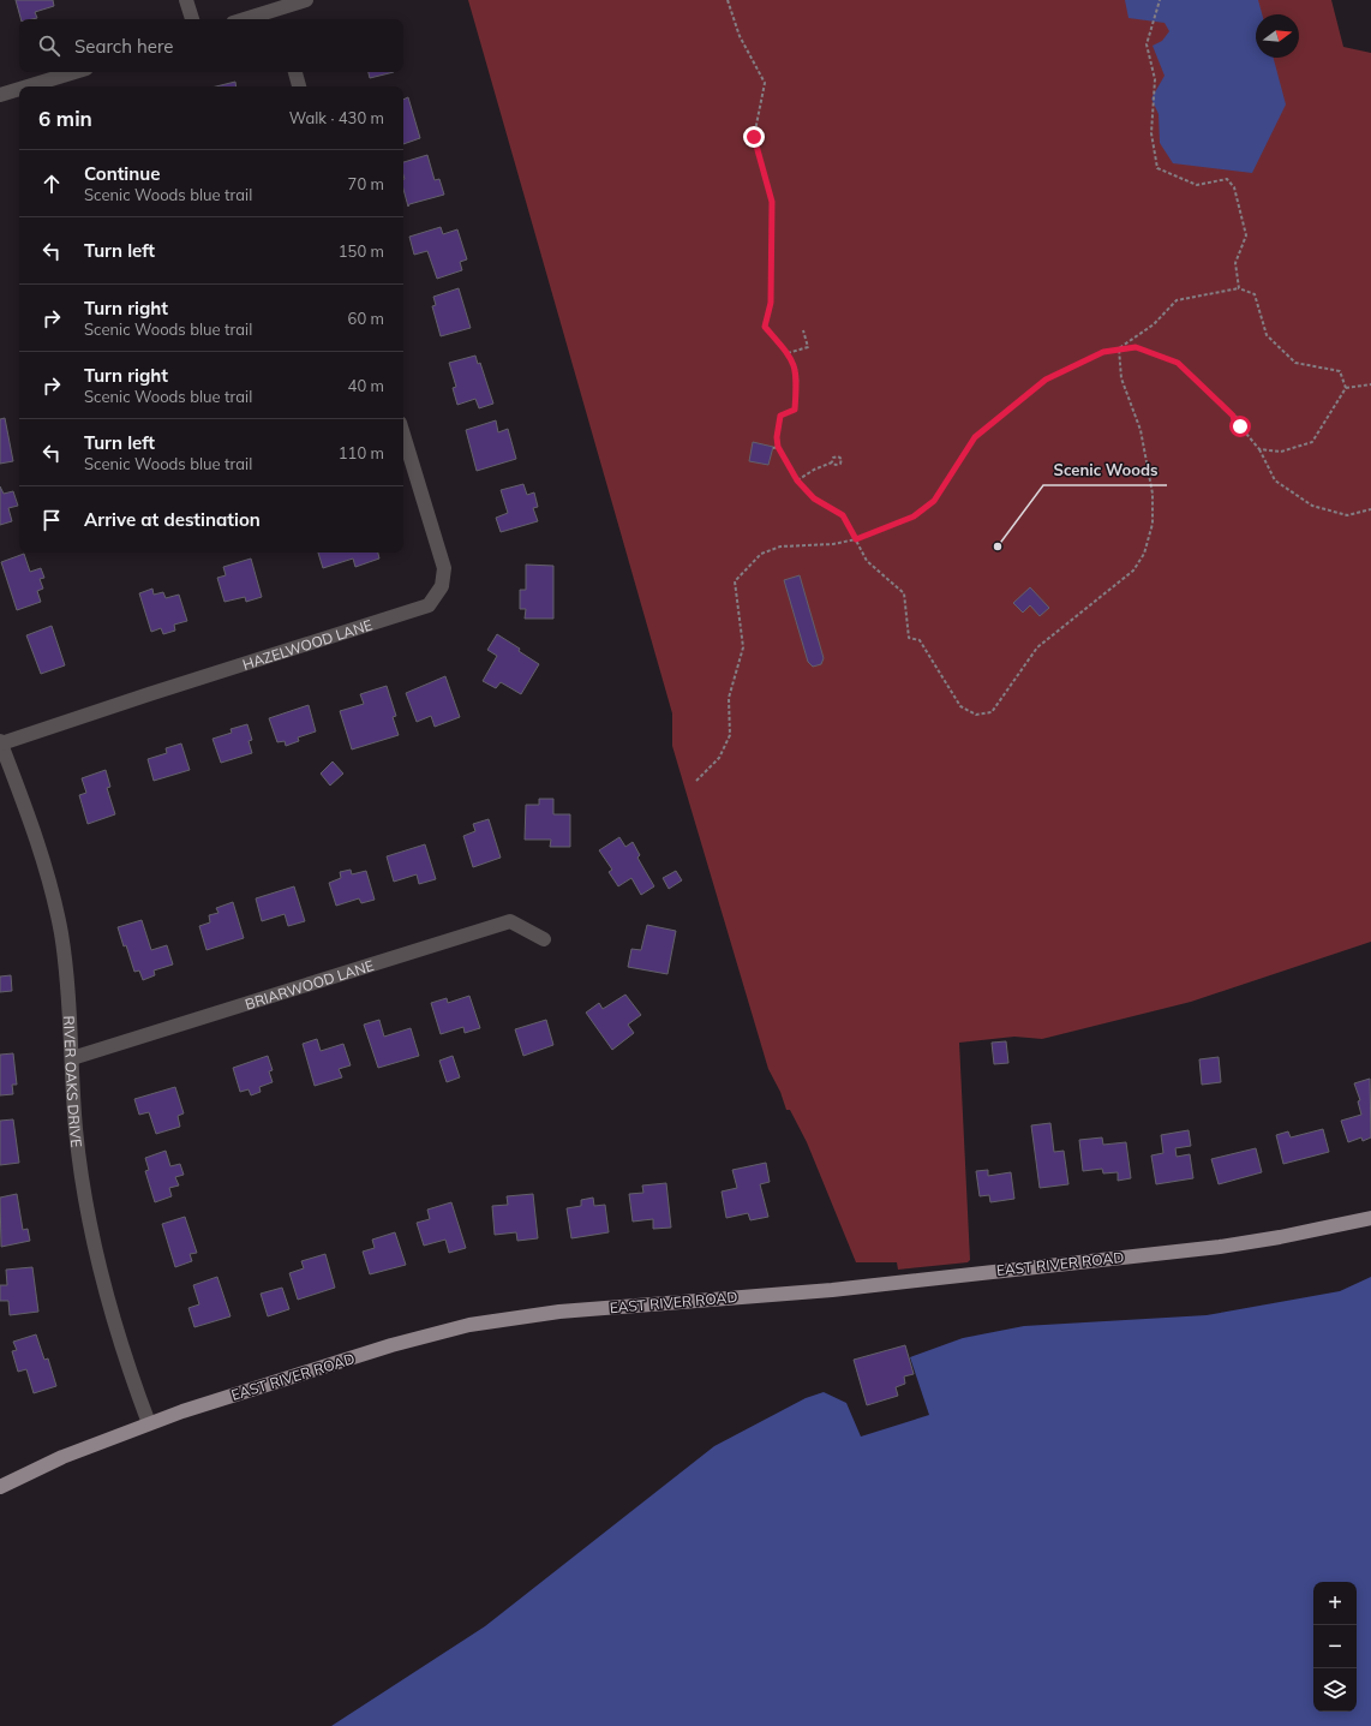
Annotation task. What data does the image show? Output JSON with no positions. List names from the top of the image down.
{
  "streets": {
    "main road": ["EAST RIVER ROAD"],
    "street": ["HAZELWOOD LANE", "BRIARWOOD LANE", "RIVER OAKS DRIVE"]
  },
  "crossings": [
    ["HAZELWOOD LANE", "RIVER OAKS DRIVE"],
    ["BRIARWOOD LANE", "RIVER OAKS DRIVE"],
    ["RIVER OAKS DRIVE", "EAST RIVER ROAD"]
  ],
  "places": ["Scenic Woods"],
  "north": "right",
  "page": {
    "search": "Search here",
    "heading": ["6 min", "Walk · 430 m"],
    "list": [
      ["Continue", "Scenic Woods blue trail", "70 m"],
      ["Turn left", "150 m"],
      ["Turn right", "Scenic Woods blue trail", "60 m"],
      ["Turn right", "Scenic Woods blue trail", "40 m"],
      ["Turn left", "Scenic Woods blue trail", "110 m"],
      "Arrive at destination"
    ],
    "map_buttons": ["+", "−"]
  }
}
